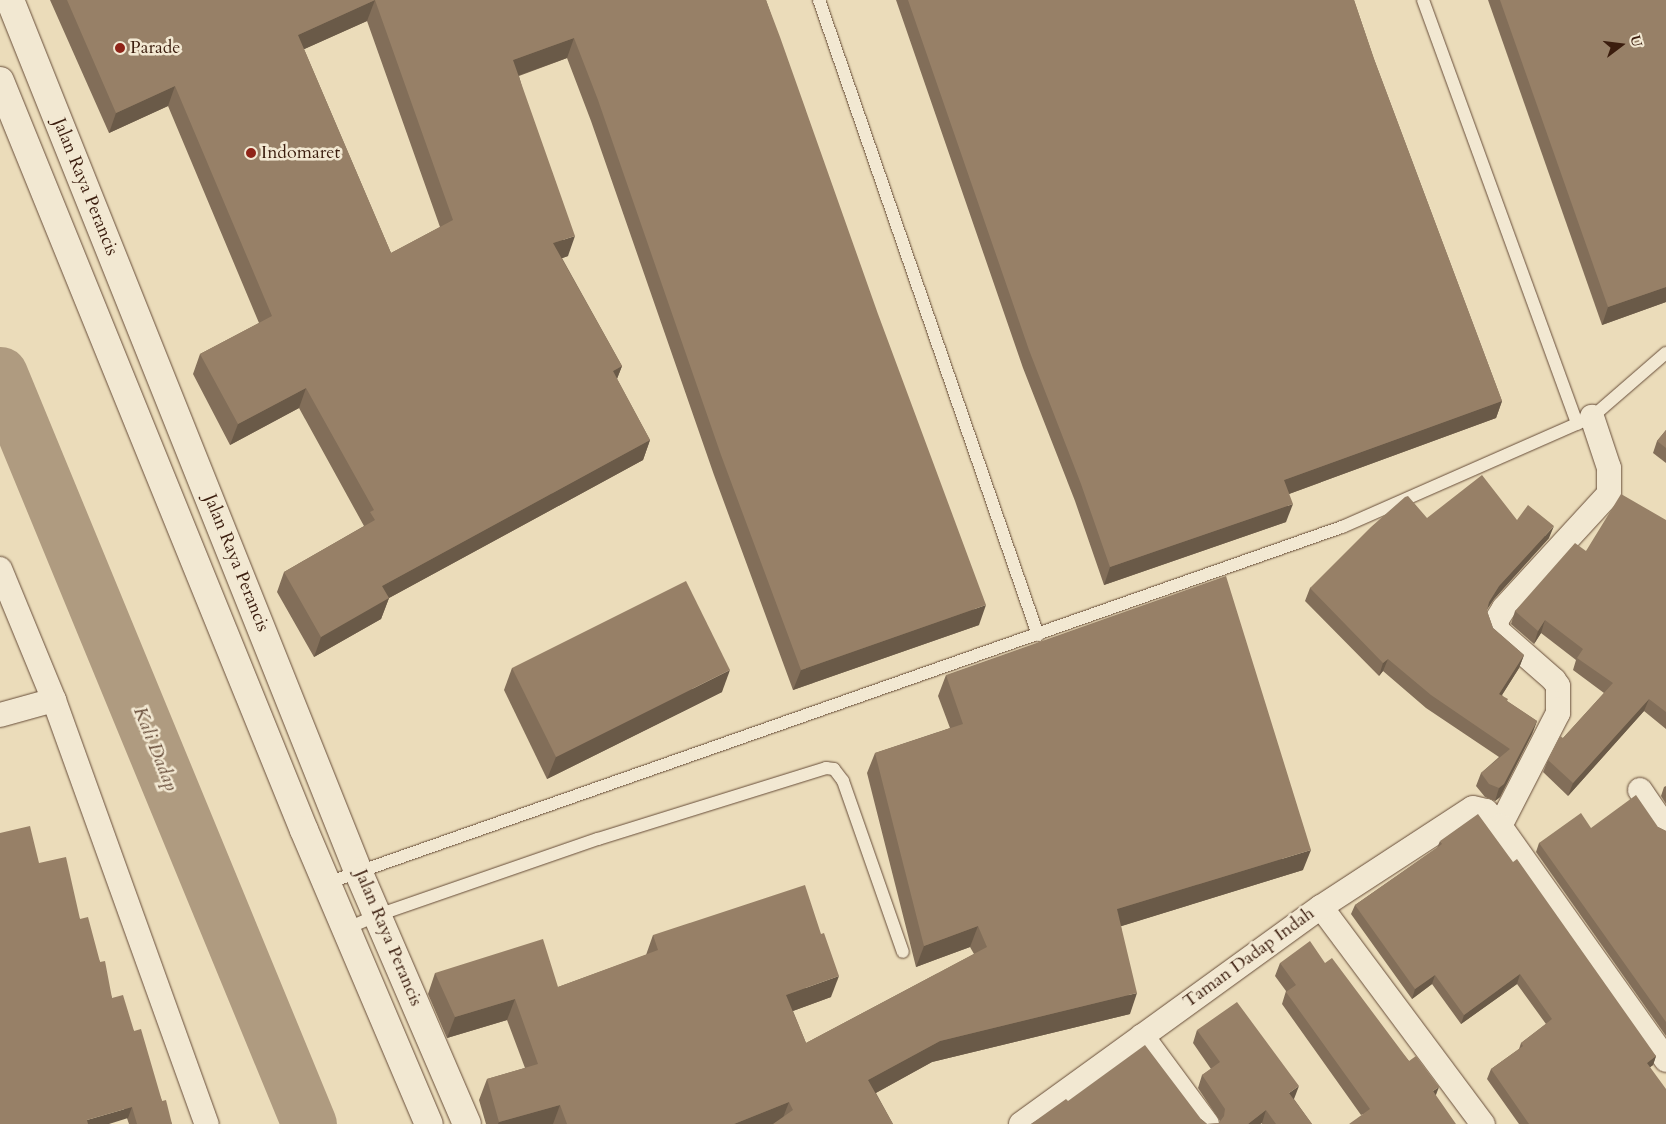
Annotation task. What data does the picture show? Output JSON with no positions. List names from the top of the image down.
{
  "streets": {
    "street": ["Jalan Raya Perancis", "Taman Dadap Indah"]
  },
  "water": ["Kali Dadap"],
  "places": ["Parade", "Indomaret"],
  "north": "right"
}
